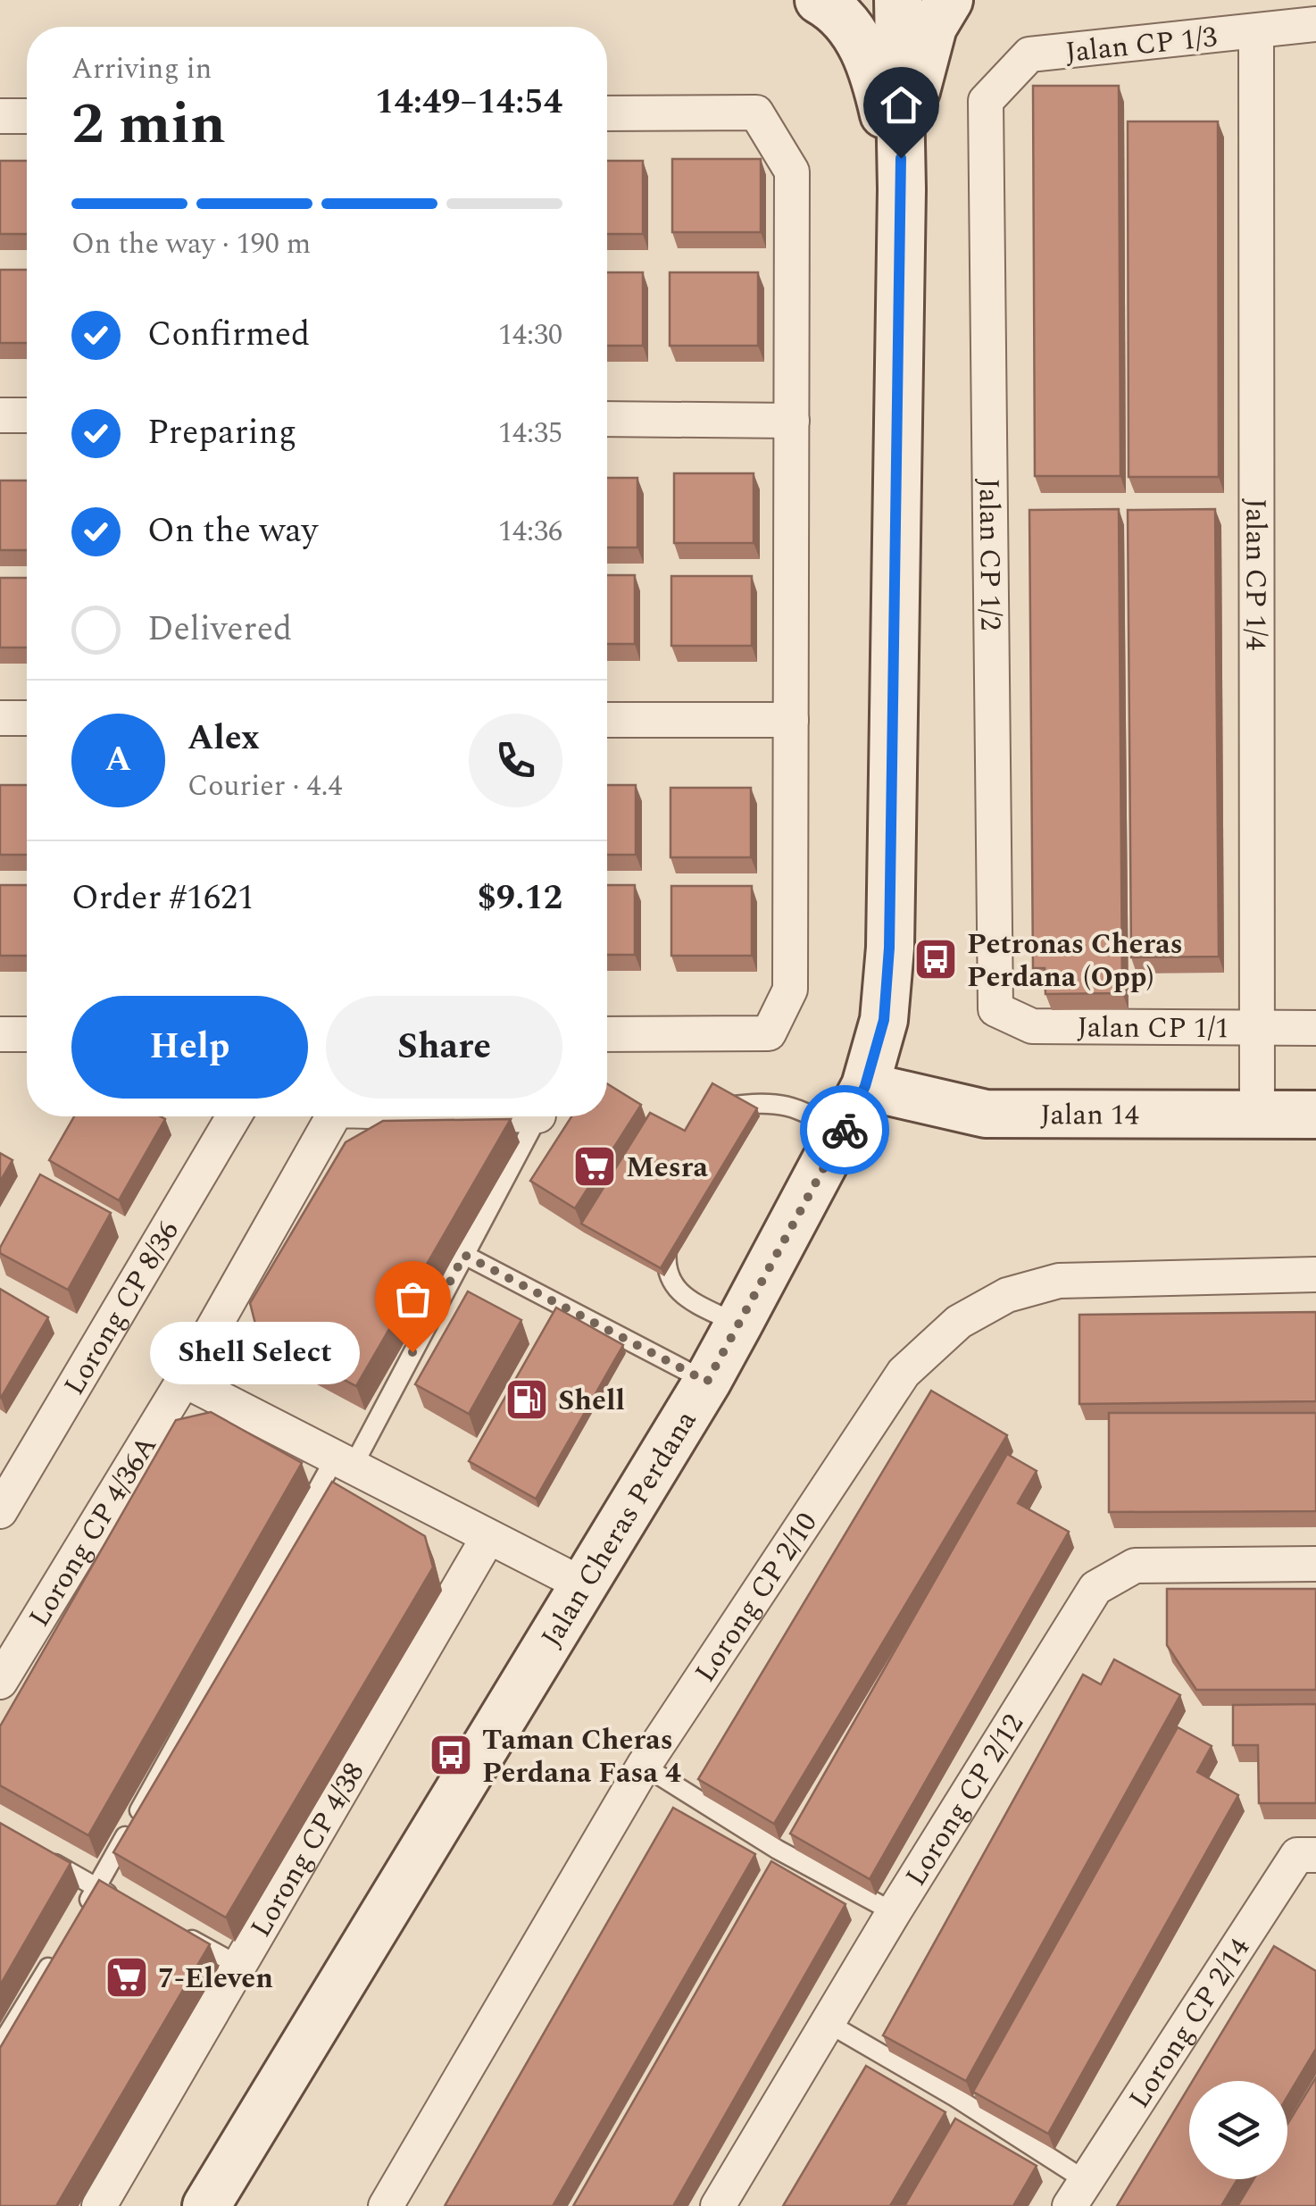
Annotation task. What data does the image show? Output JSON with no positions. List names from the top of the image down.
{
  "streets": {
    "street": [
      "Jalan CP 1/3",
      "Jalan CP 1/2",
      "Jalan CP 1/4",
      "Jalan CP 1/1",
      "Jalan 14",
      "Lorong CP 8/36",
      "Jalan Cheras Perdana",
      "Lorong CP 4/36A",
      "Lorong CP 2/10",
      "Lorong CP 2/12",
      "Lorong CP 4/38",
      "Lorong CP 2/14"
    ]
  },
  "crossings": [
    ["Jalan CP 1/3", "Jalan CP 1/2"],
    ["Jalan CP 1/3", "Jalan CP 1/4"],
    ["Jalan CP 1/2", "Jalan CP 1/1"],
    ["Jalan CP 1/4", "Jalan CP 1/1"],
    ["Jalan CP 1/4", "Jalan 14"],
    ["Jalan 14", "Jalan Cheras Perdana"]
  ],
  "places": {
    "bus stop": ["Petronas Cheras Perdana (Opp)", "Taman Cheras Perdana Fasa 4"],
    "supermarket": ["Mesra", "7-Eleven"],
    "other": ["Shell Select"],
    "fuel station": ["Shell"]
  },
  "page": {
    "heading": ["2 min", "Arriving in", "14:49–14:54"],
    "panel": [
      "Alex",
      "Courier · 4.4",
      "Order #1621",
      "$9.12"
    ],
    "bar": "On the way · 190 m",
    "list": [
      ["Confirmed", "14:30"],
      ["Preparing", "14:35"],
      ["On the way", "14:36"],
      "Delivered"
    ],
    "round": "A",
    "buttons": ["Help", "Share"],
    "bubble": "Shell Select"
  }
}
